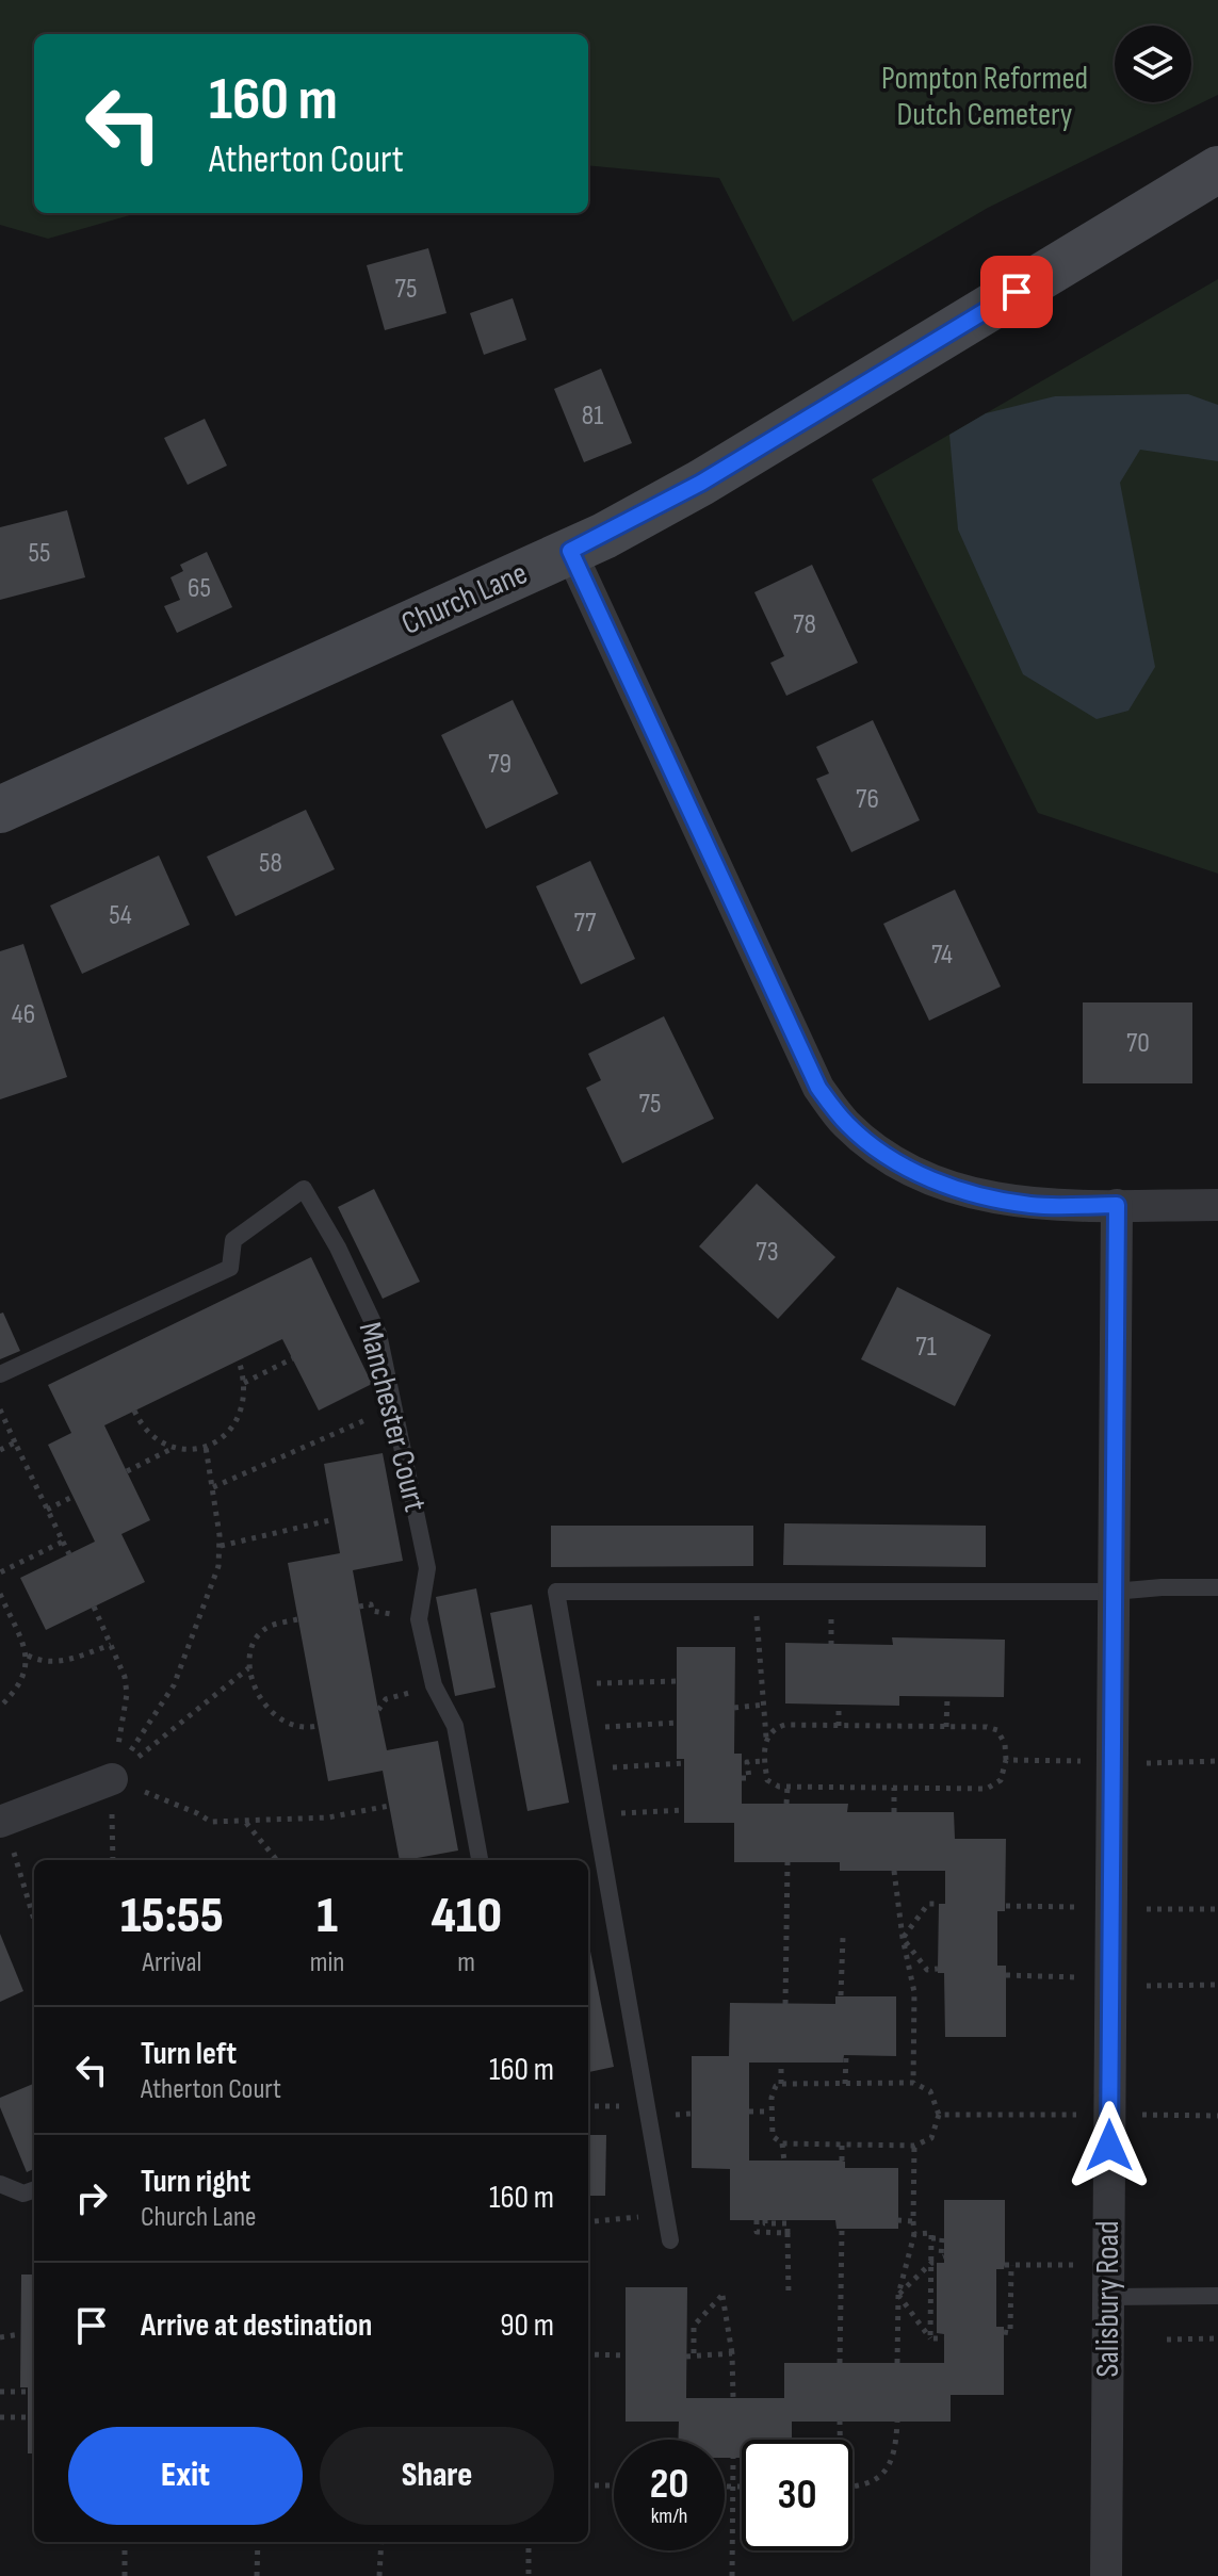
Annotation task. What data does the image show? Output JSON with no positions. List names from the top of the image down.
{
  "streets": {
    "street": ["Church Lane", "Salisbury Road"],
    "lane": ["Manchester Court"]
  },
  "parks": ["Pompton Reformed Dutch Cemetery"],
  "house_numbers": [
    "75",
    "81",
    "55",
    "65",
    "78",
    "79",
    "76",
    "58",
    "54",
    "77",
    "74",
    "46",
    "70",
    "75",
    "73",
    "71"
  ],
  "page": {
    "turn": ["160 m", "Atherton Court"],
    "eta": [
      "15:55",
      "Arrival",
      "1",
      "min",
      "410",
      "m"
    ],
    "list": [
      {
        "name": "Turn left",
        "note": "Atherton Court",
        "value": "160 m"
      },
      {
        "name": "Turn right",
        "note": "Church Lane",
        "value": "160 m"
      },
      {
        "name": "Arrive at destination",
        "value": "90 m"
      }
    ],
    "buttons": ["Exit", "Share"],
    "speed": "20 km/h",
    "limit": "30"
  }
}
